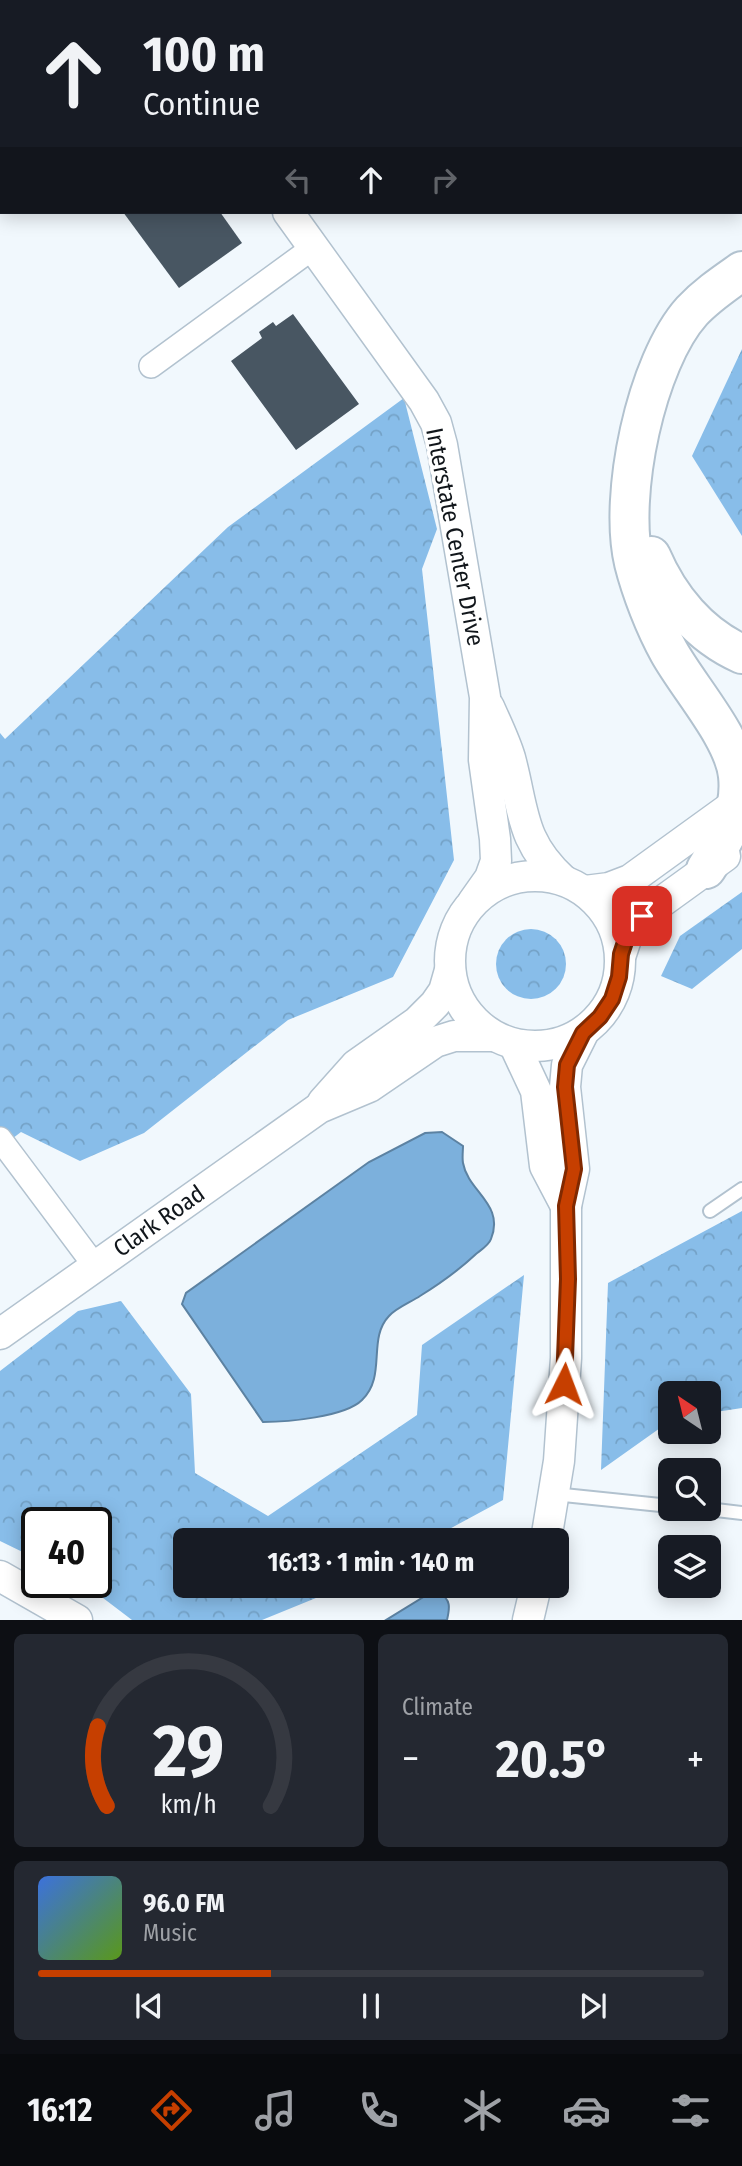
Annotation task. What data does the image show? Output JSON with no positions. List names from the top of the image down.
{
  "streets": {
    "street": ["Interstate Center Drive", "Clark Road"]
  },
  "crossings": [
    ["Interstate Center Drive", "Clark Road"]
  ],
  "north": "top left",
  "page": {
    "turn": ["100 m", "Continue"],
    "limit": "40",
    "trip": "16:13 · 1 min · 140 m",
    "tile": "Climate",
    "heat": ["−", "20.5°", "+"],
    "song": ["96.0 FM", "Music"],
    "tabs": "16:12",
    "gauge": ["29", "km/h"]
  }
}
